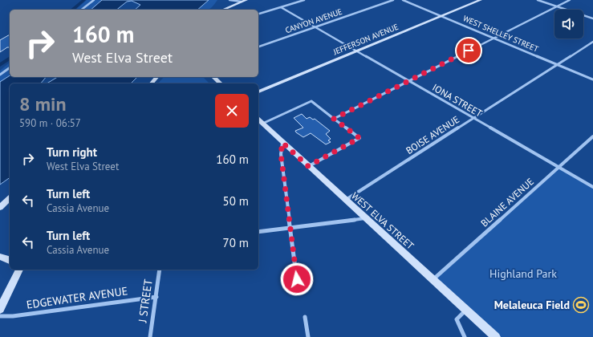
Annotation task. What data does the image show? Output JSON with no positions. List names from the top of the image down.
{
  "streets": {
    "street": [
      "CANYON AVENUE",
      "WEST SHELLEY STREET",
      "JEFFERSON AVENUE",
      "IONA STREET",
      "BOISE AVENUE",
      "BLAINE AVENUE",
      "WEST ELVA STREET",
      "EDGEWATER AVENUE",
      "J STREET"
    ]
  },
  "crossings": [
    ["CANYON AVENUE", "IONA STREET"],
    ["WEST SHELLEY STREET", "JEFFERSON AVENUE"],
    ["WEST SHELLEY STREET", "BOISE AVENUE"],
    ["JEFFERSON AVENUE", "IONA STREET"],
    ["IONA STREET", "BOISE AVENUE"],
    ["IONA STREET", "BLAINE AVENUE"],
    ["BOISE AVENUE", "WEST ELVA STREET"],
    ["BLAINE AVENUE", "WEST ELVA STREET"],
    ["EDGEWATER AVENUE", "J STREET"]
  ],
  "parks": ["Highland Park"],
  "places": {
    "sports": ["Melaleuca Field"]
  },
  "page": {
    "turn": ["160 m", "West Elva Street"],
    "heading": ["8 min", "590 m · 06:57"],
    "list": [
      {
        "name": "Turn right",
        "note": "West Elva Street",
        "value": "160 m"
      },
      {
        "name": "Turn left",
        "note": "Cassia Avenue",
        "value": "50 m"
      },
      {
        "name": "Turn left",
        "note": "Cassia Avenue",
        "value": "70 m"
      }
    ]
  }
}
